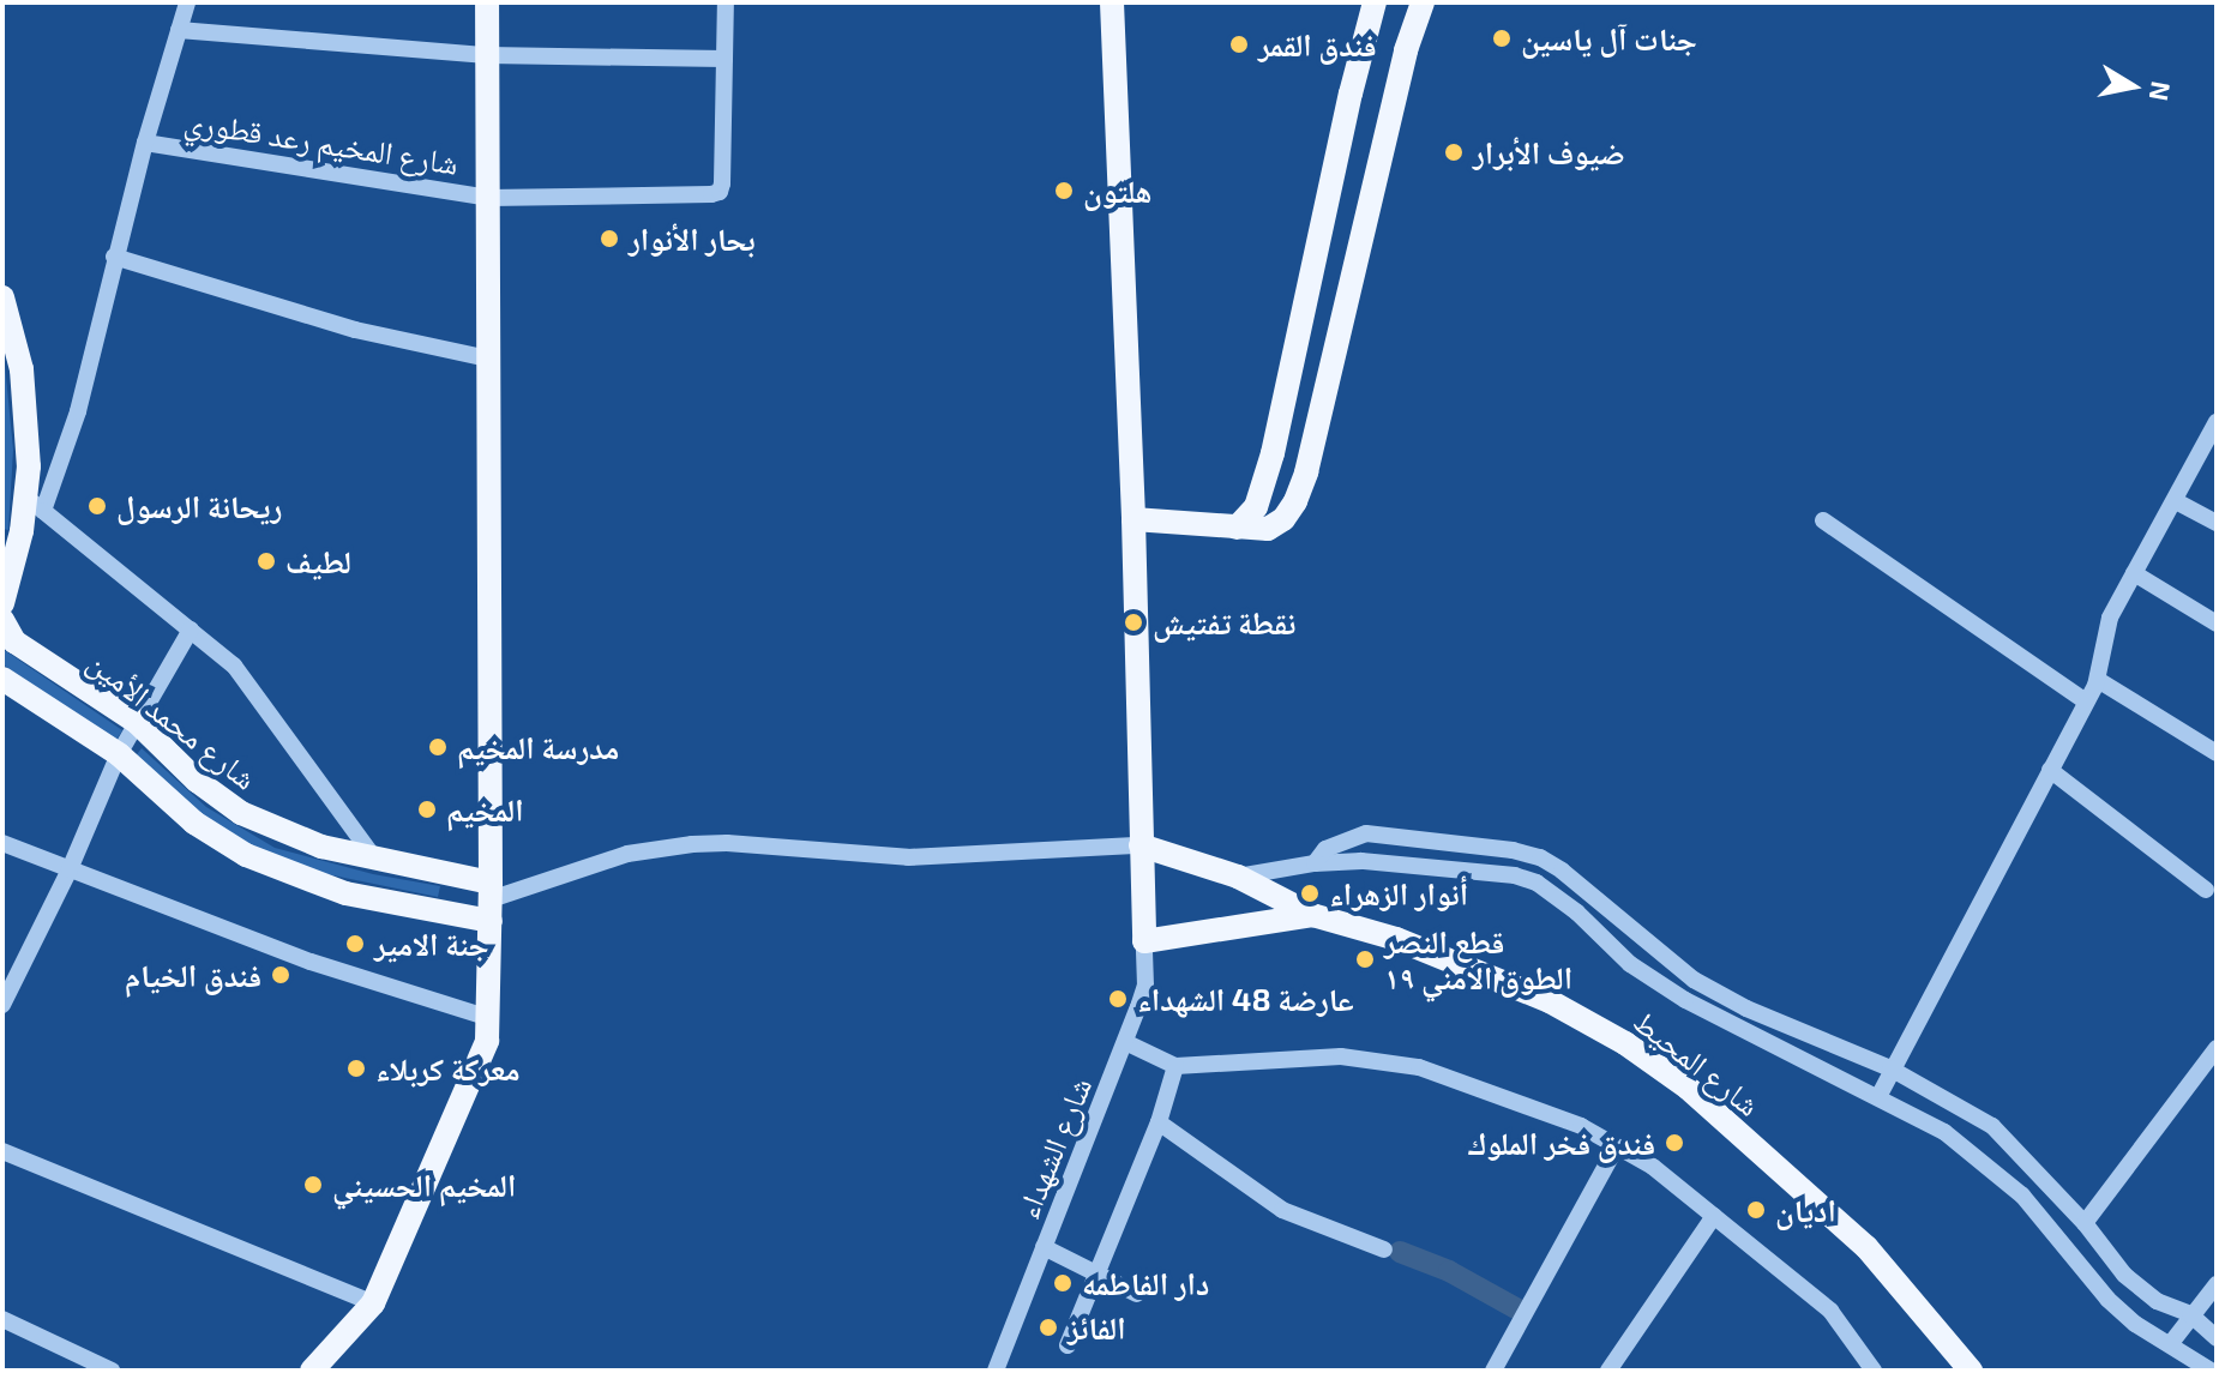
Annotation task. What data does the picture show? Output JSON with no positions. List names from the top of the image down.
{
  "streets": {
    "main road": ["شارع محمد الأمين", "شارع المحيط"],
    "street": ["شارع المخيم رعد قطوري", "شارع الشهداء"]
  },
  "crossings": [
    ["شارع المحيط", "شارع الشهداء"]
  ],
  "places": [
    "جنات آل ياسين",
    "فندق القمر",
    "ضيوف الأبرار",
    "هلتون",
    "بحار الأنوار",
    "ريحانة الرسول",
    "لطيف",
    "نقطة تفتيش",
    "مدرسة المخيم",
    "المخيم",
    "أنوار الزهراء",
    "جنة الامير",
    "قطع النصر الطوق الامني ۱۹",
    "فندق الخيام",
    "عارضة 48 الشهداء",
    "معركة كربلاء",
    "فندق فخر الملوك",
    "المخيم الحسيني",
    "اديان",
    "دار الفاطمه",
    "الفائز"
  ],
  "north": "right"
}
